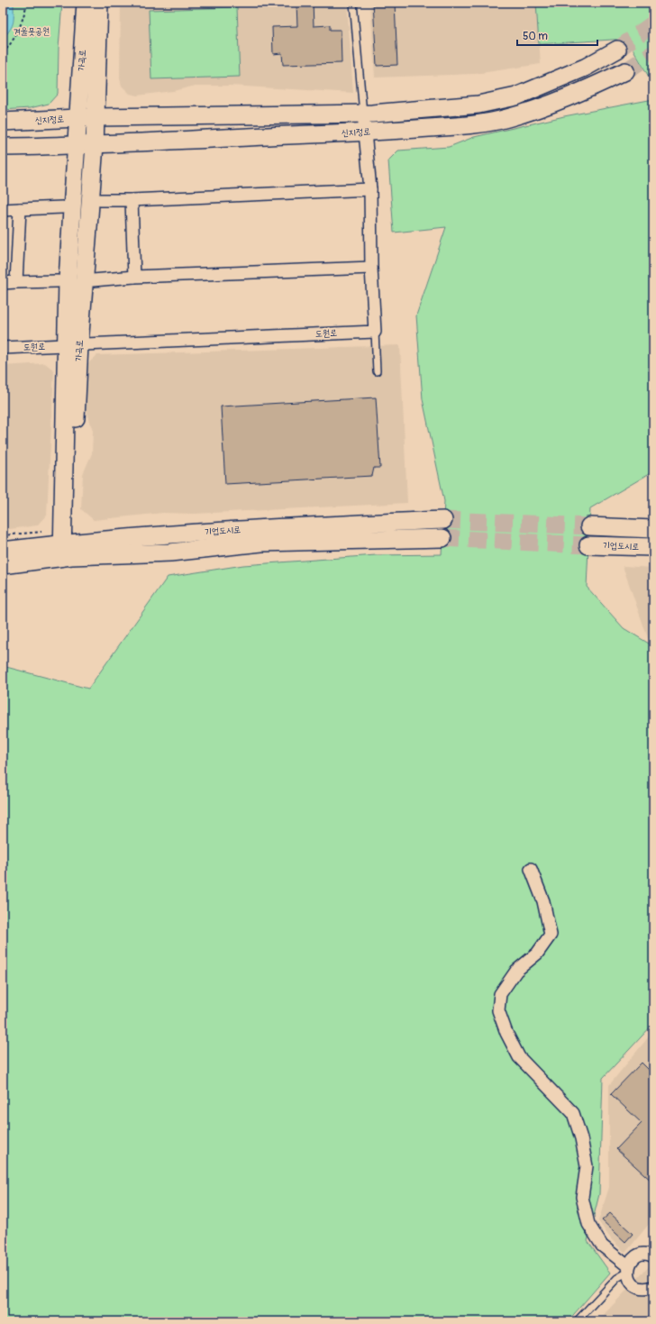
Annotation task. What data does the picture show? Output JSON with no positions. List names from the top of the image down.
{
  "streets": {
    "street": [
      "가곡로",
      "신지정로",
      "도원로",
      "기업도시로"
    ]
  },
  "crossings": [
    ["가곡로", "신지정로"],
    ["가곡로", "도원로"],
    ["가곡로", "기업도시로"]
  ],
  "parks": ["겨울못공원"],
  "scale_bar": "50 m"
}
